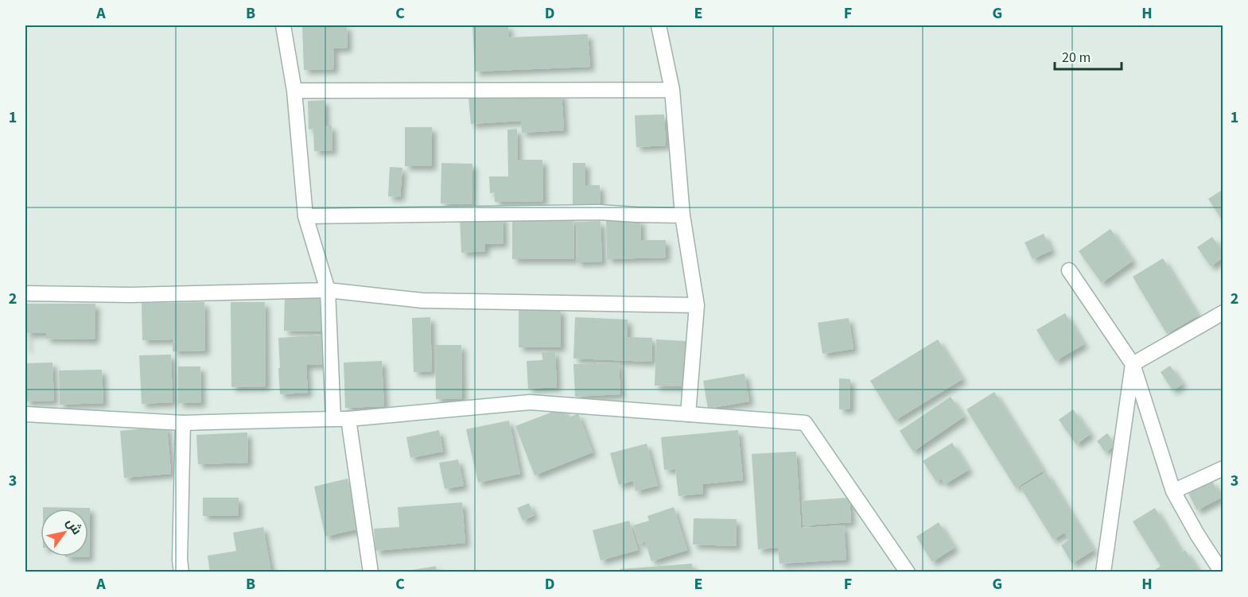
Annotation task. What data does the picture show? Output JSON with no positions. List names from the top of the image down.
{
  "scale_bar": "20 m",
  "north": "top right",
  "grid": {
    "columns": [
      "A",
      "B",
      "C",
      "D",
      "E",
      "F",
      "G",
      "H"
    ],
    "rows": ["1", "2", "3"]
  }
}
